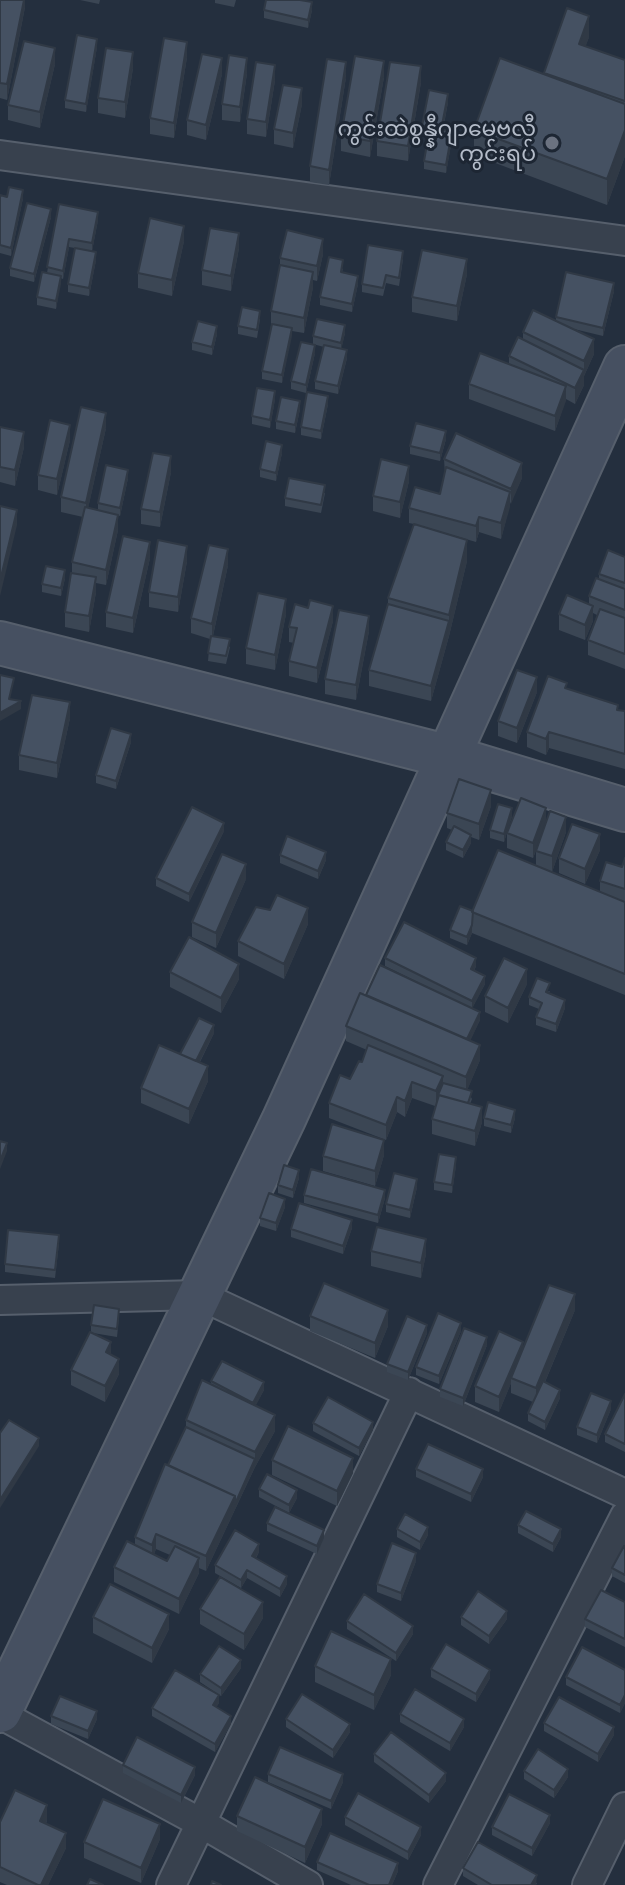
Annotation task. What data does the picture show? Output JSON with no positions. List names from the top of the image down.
{
  "places": ["ကွင်းထဲစွန္နီဂျာမေဗလီ ကွင်းရပ်"]
}
